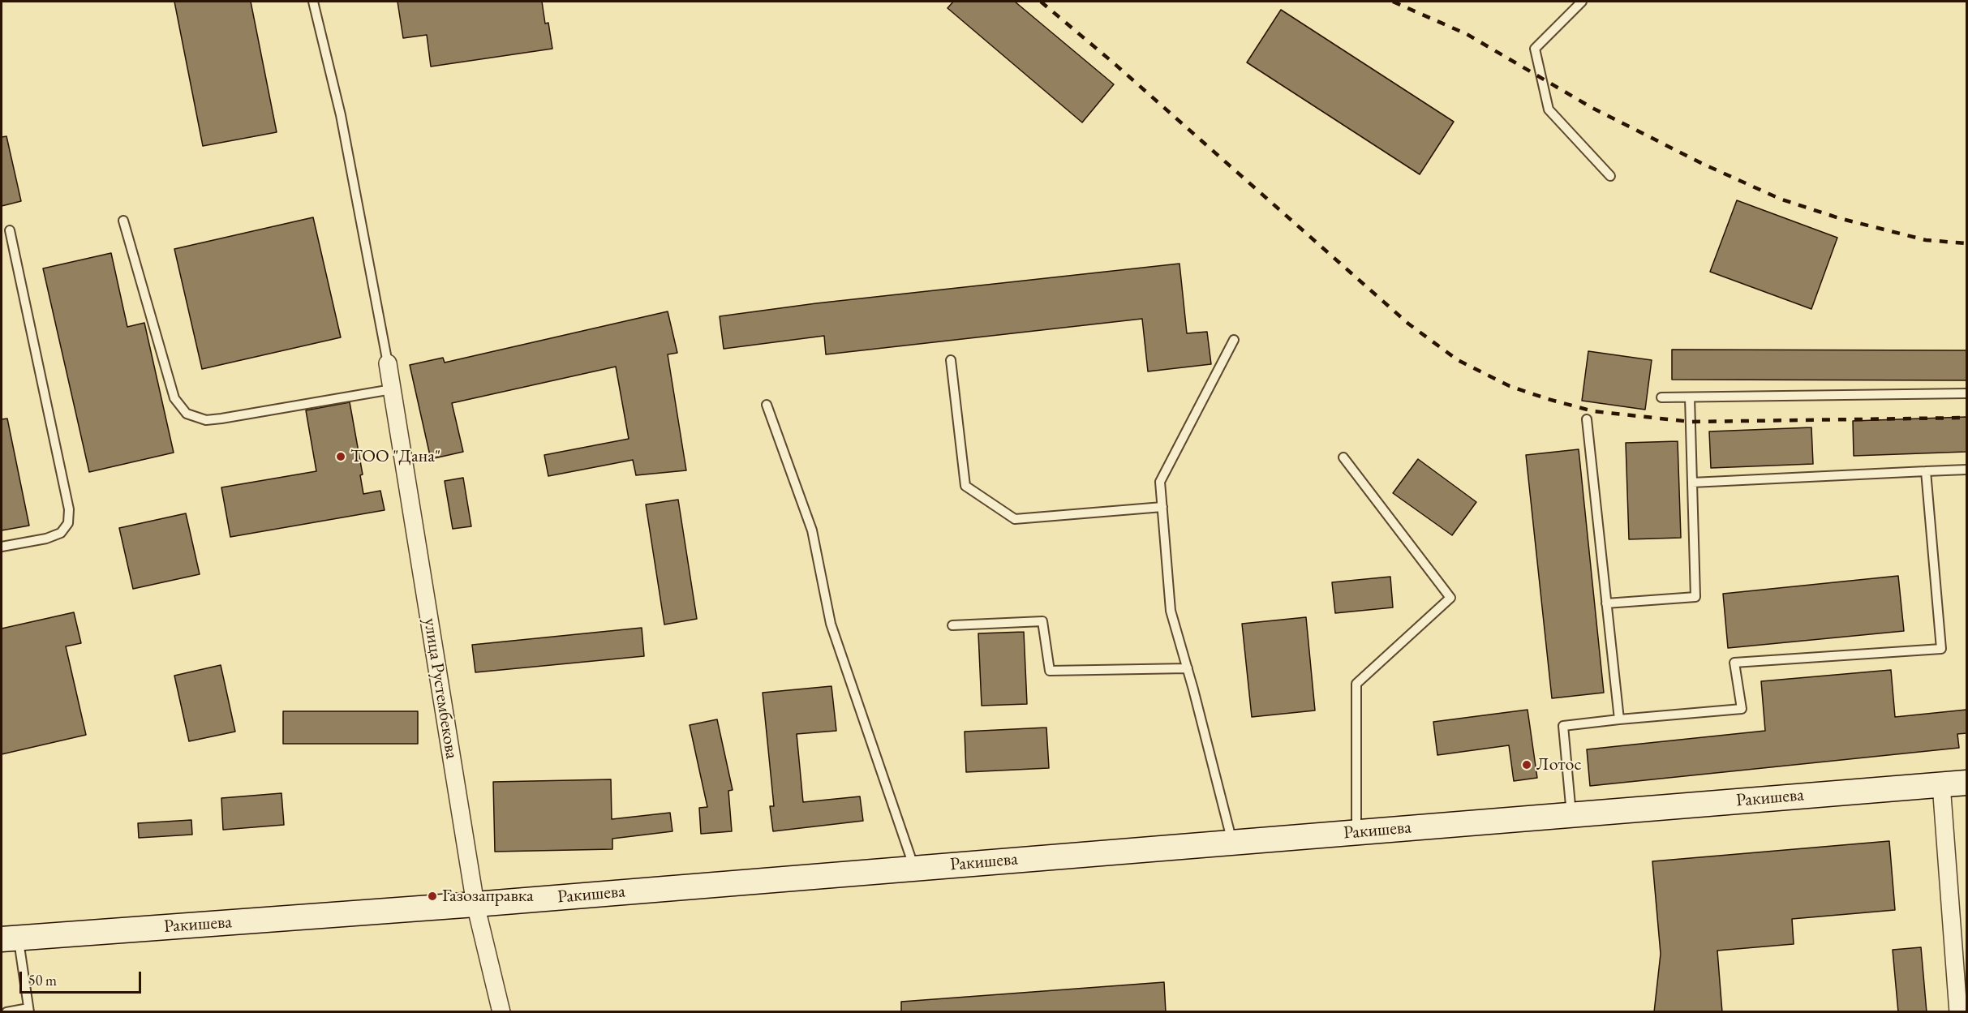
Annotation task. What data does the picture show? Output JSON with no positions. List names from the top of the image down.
{
  "streets": {
    "street": ["улица Рустембекова", "Ракишева"]
  },
  "crossings": [
    ["улица Рустембекова", "Ракишева"]
  ],
  "places": ["ТОО \"Дана\"", "Лотос", "Газозаправка"],
  "scale_bar": "50 m"
}
